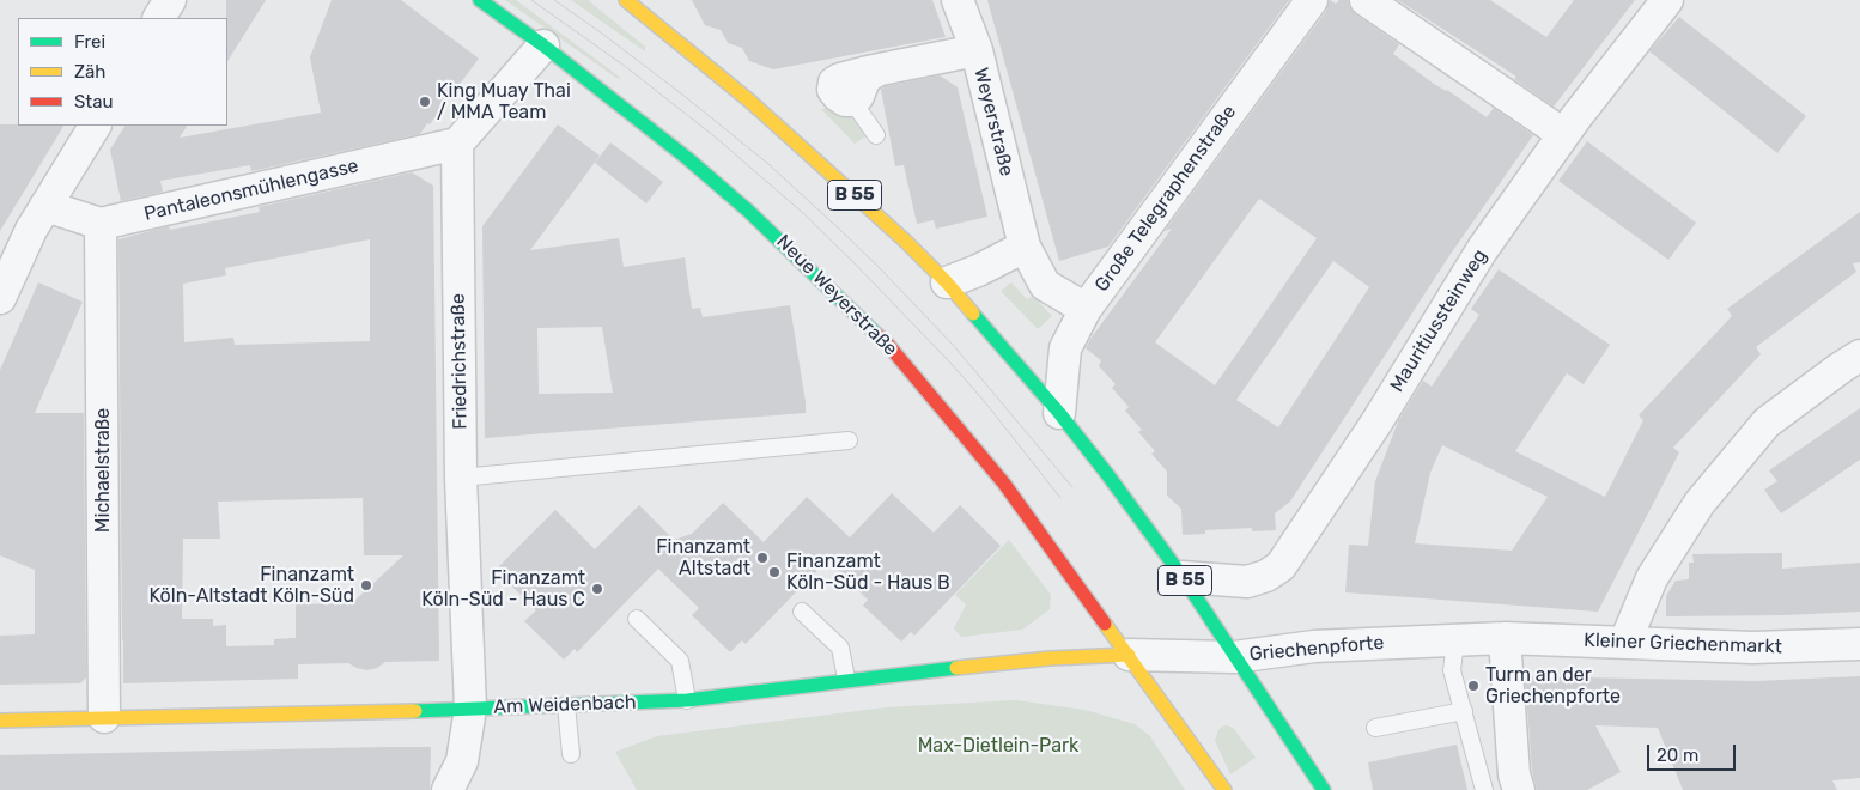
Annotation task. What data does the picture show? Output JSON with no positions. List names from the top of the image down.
{
  "streets": {
    "main road": ["B 55", "Neue Weyerstraße", "Am Weidenbach"],
    "street": [
      "Weyerstraße",
      "Pantaleonsmühlengasse",
      "Große Telegraphenstraße",
      "Mauritiussteinweg",
      "Friedrichstraße",
      "Michaelstraße",
      "Kleiner Griechenmarkt",
      "Griechenpforte"
    ]
  },
  "crossings": [
    ["Weyerstraße", "Große Telegraphenstraße"],
    ["Pantaleonsmühlengasse", "Friedrichstraße"],
    ["Pantaleonsmühlengasse", "Michaelstraße"],
    ["B 55", "Große Telegraphenstraße"],
    ["B 55", "Mauritiussteinweg"],
    ["B 55", "Griechenpforte"],
    ["Neue Weyerstraße", "Griechenpforte"],
    ["Neue Weyerstraße", "Am Weidenbach"],
    ["Friedrichstraße", "Am Weidenbach"],
    ["Michaelstraße", "Am Weidenbach"],
    ["Kleiner Griechenmarkt", "Griechenpforte"],
    ["Griechenpforte", "Am Weidenbach"]
  ],
  "parks": ["Max-Dietlein-Park"],
  "places": [
    "King Muay Thai / MMA Team",
    "Finanzamt Altstadt",
    "Finanzamt Köln-Süd - Haus B",
    "Finanzamt Köln-Altstadt Köln-Süd",
    "Finanzamt Köln-Süd - Haus C",
    "Turm an der Griechenpforte"
  ],
  "legend": ["Frei", "Zäh", "Stau"],
  "scale_bar": "20 m"
}
